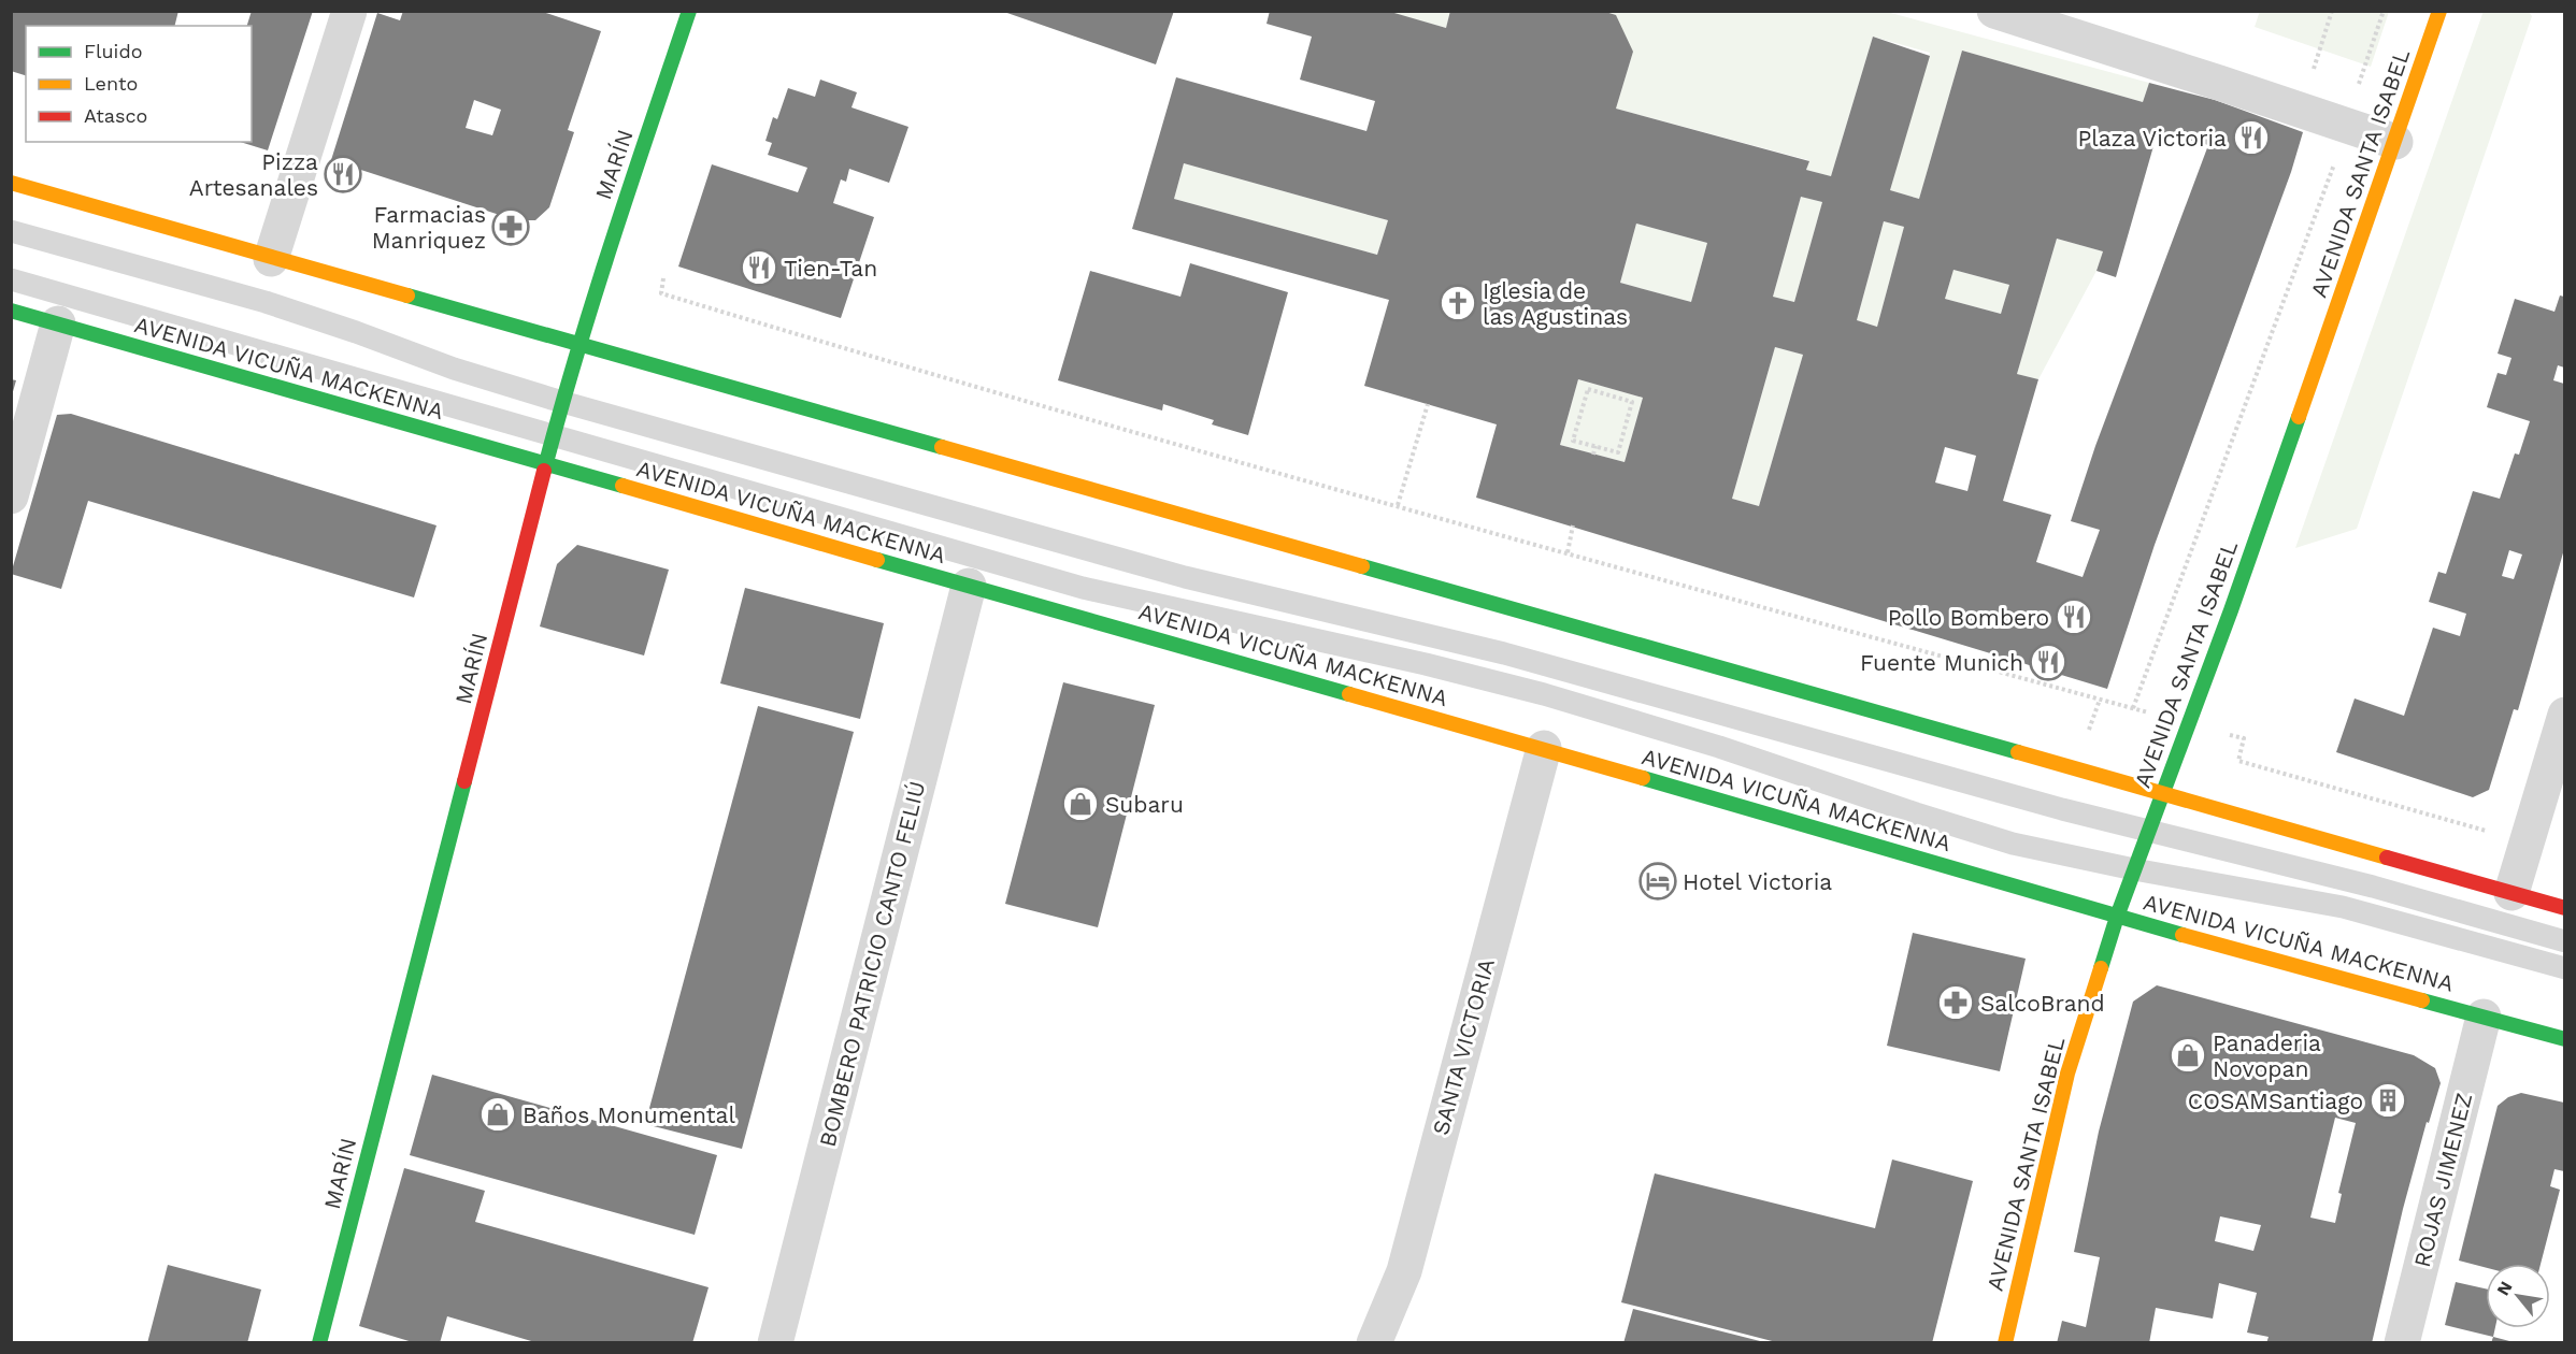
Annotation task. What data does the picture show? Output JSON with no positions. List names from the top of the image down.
{
  "streets": {
    "main road": ["MARÍN", "AVENIDA SANTA ISABEL", "AVENIDA VICUÑA MACKENNA"],
    "street": ["BOMBERO PATRICIO CANTO FELIÚ", "SANTA VICTORIA", "ROJAS JIMENEZ"]
  },
  "crossings": [
    ["MARÍN", "AVENIDA VICUÑA MACKENNA"],
    ["AVENIDA SANTA ISABEL", "AVENIDA VICUÑA MACKENNA"],
    ["AVENIDA VICUÑA MACKENNA", "BOMBERO PATRICIO CANTO FELIÚ"],
    ["AVENIDA VICUÑA MACKENNA", "SANTA VICTORIA"],
    ["AVENIDA VICUÑA MACKENNA", "ROJAS JIMENEZ"]
  ],
  "places": {
    "restaurant": [
      "Plaza Victoria",
      "Pizza Artesanales",
      "Tien-Tan",
      "Pollo Bombero",
      "Fuente Munich"
    ],
    "pharmacy": ["Farmacias Manriquez", "SalcoBrand"],
    "church": ["Iglesia de las Agustinas"],
    "shop": ["Subaru", "Panaderia Novopan", "Baños Monumental"],
    "hotel": ["Hotel Victoria"],
    "building": ["COSAMSantiago"]
  },
  "legend": ["Fluido", "Lento", "Atasco"],
  "north": "top left"
}
